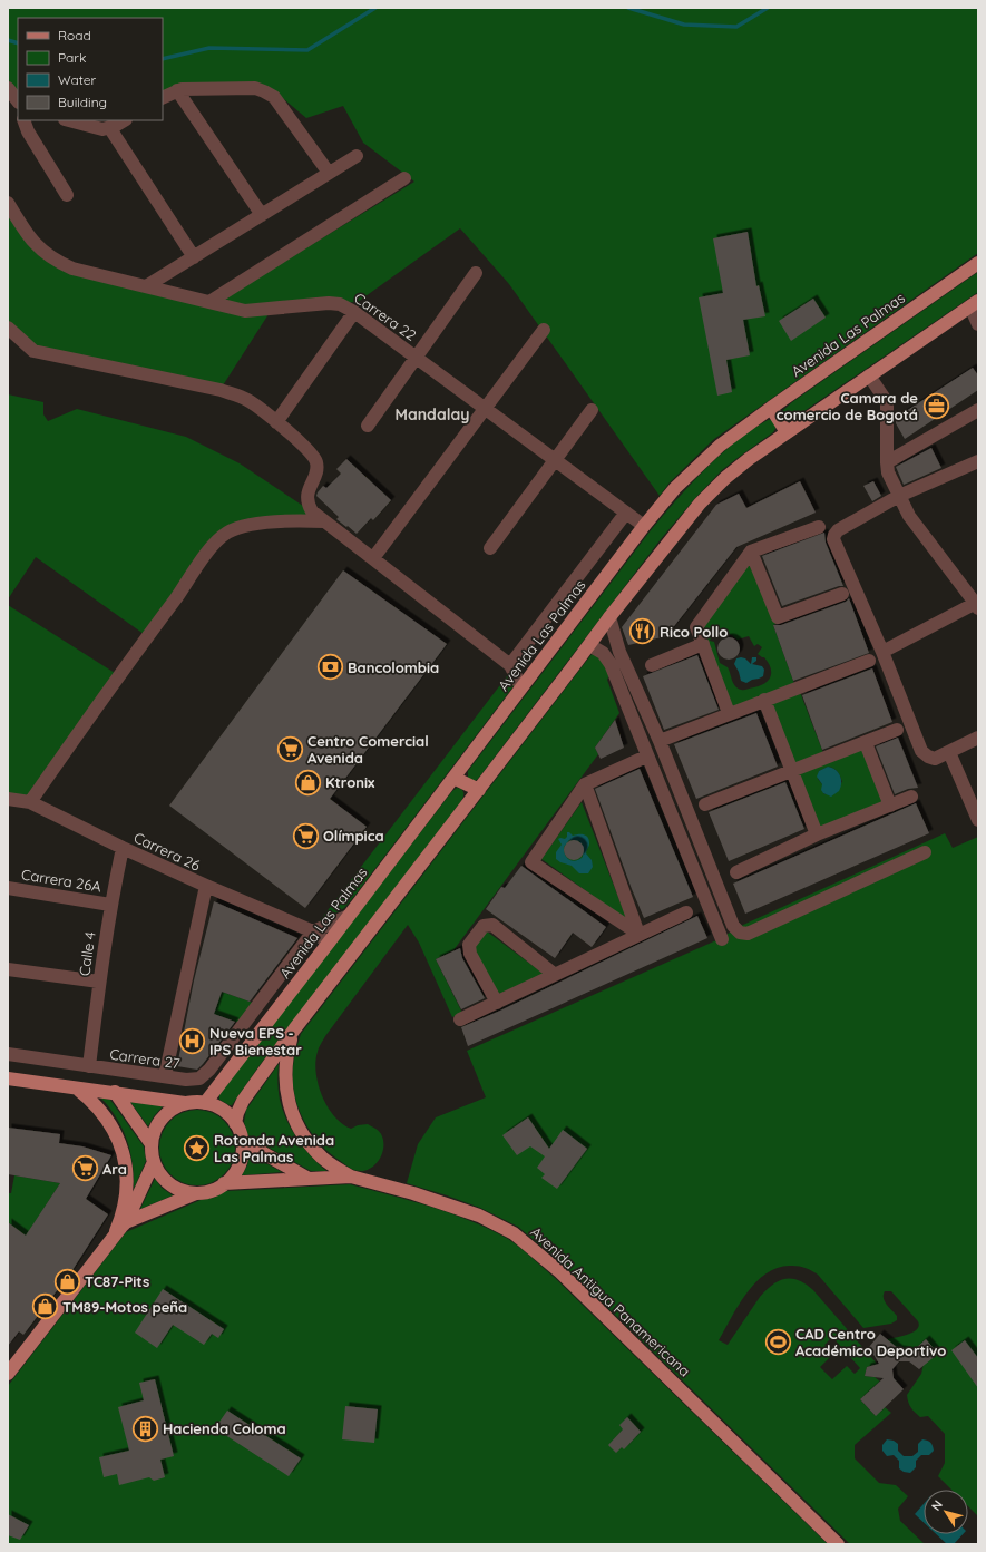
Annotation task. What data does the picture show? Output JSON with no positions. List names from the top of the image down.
{
  "streets": {
    "main road": ["Avenida Las Palmas", "Avenida Antigua Panamericana"],
    "street": [
      "Carrera 22",
      "Carrera 26",
      "Carrera 26A",
      "Calle 4",
      "Carrera 27"
    ]
  },
  "crossings": [
    ["Carrera 22", "Avenida Las Palmas"],
    ["Avenida Las Palmas", "Carrera 26"],
    ["Avenida Las Palmas", "Avenida Antigua Panamericana"],
    ["Carrera 26", "Calle 4"],
    ["Carrera 26", "Carrera 27"],
    ["Carrera 26A", "Calle 4"],
    ["Calle 4", "Carrera 27"]
  ],
  "districts": ["Mandalay"],
  "places": {
    "office": ["Camara de comercio de Bogotá"],
    "restaurant": ["Rico Pollo"],
    "bank": ["Bancolombia"],
    "supermarket": ["Centro Comercial Avenida", "Olímpica", "Ara"],
    "shop": ["Ktronix", "TC87-Pits", "TM89-Motos peña"],
    "hospital": ["Nueva EPS - IPS Bienestar"],
    "place": ["Rotonda Avenida Las Palmas"],
    "sports": ["CAD Centro Académico Deportivo"],
    "building": ["Hacienda Coloma"]
  },
  "legend": [
    "Road",
    "Park",
    "Water",
    "Building"
  ],
  "north": "top left"
}
